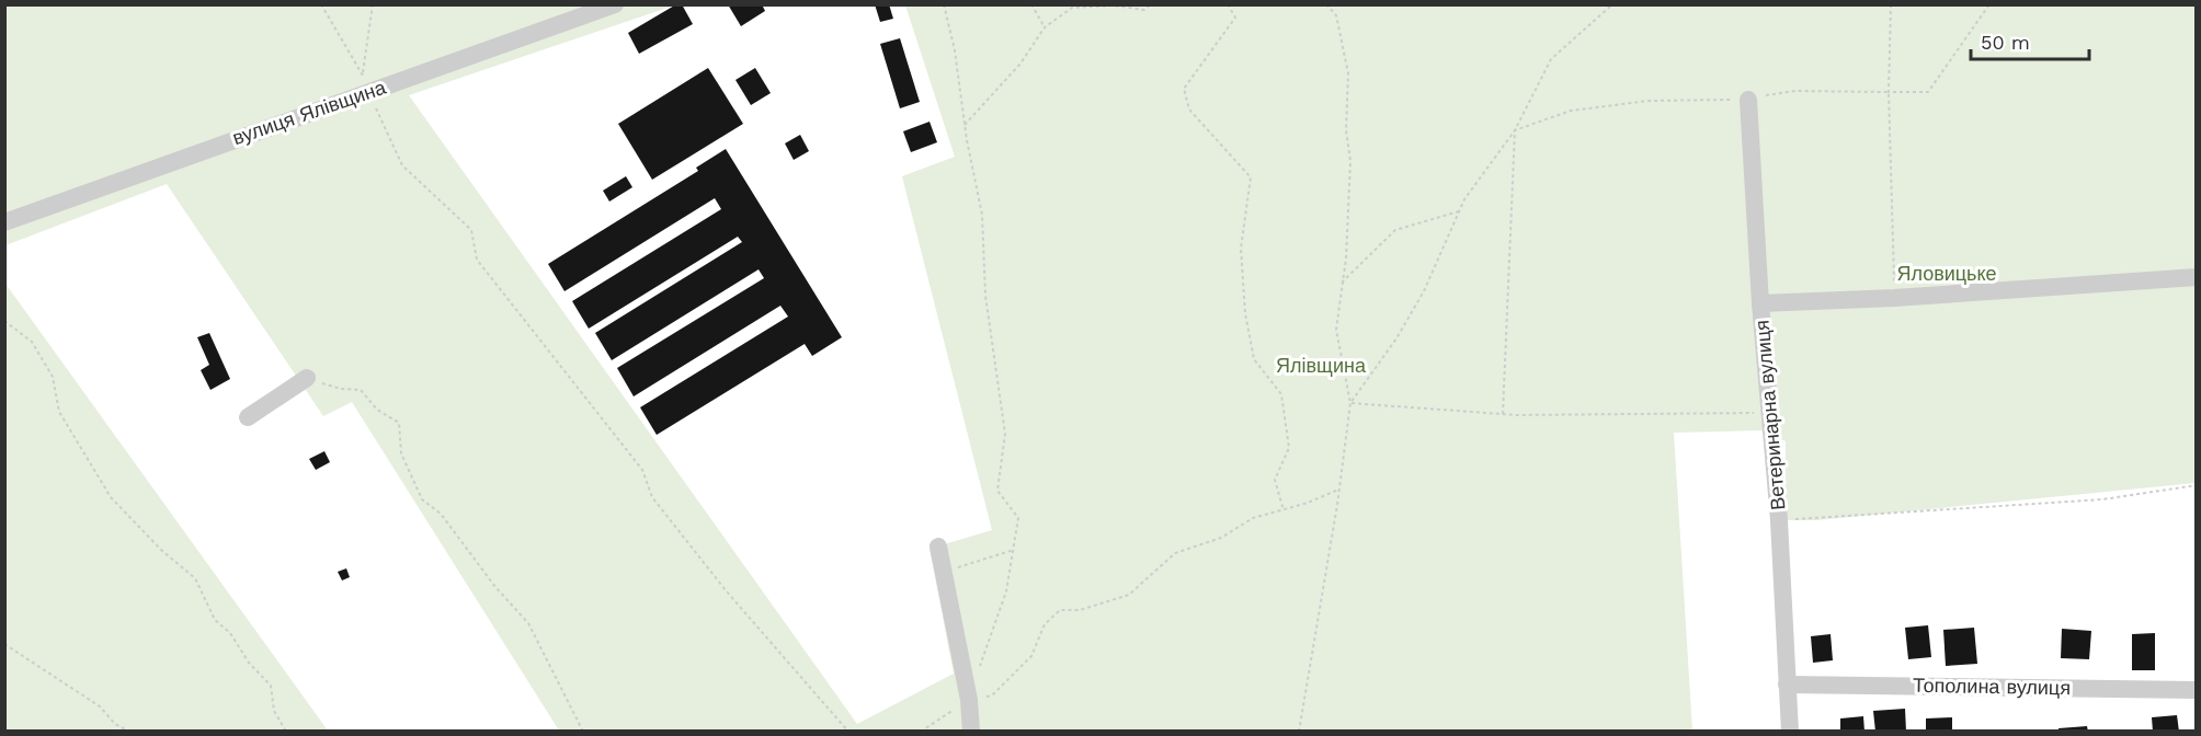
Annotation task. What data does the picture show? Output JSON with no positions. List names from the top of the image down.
{
  "streets": {
    "street": ["вулиця Ялівщина", "Ветеринарна вулиця", "Тополина вулиця"]
  },
  "crossings": [
    ["Ветеринарна вулиця", "Тополина вулиця"]
  ],
  "parks": ["Яловицьке", "Ялівщина"],
  "scale_bar": "50 m"
}
